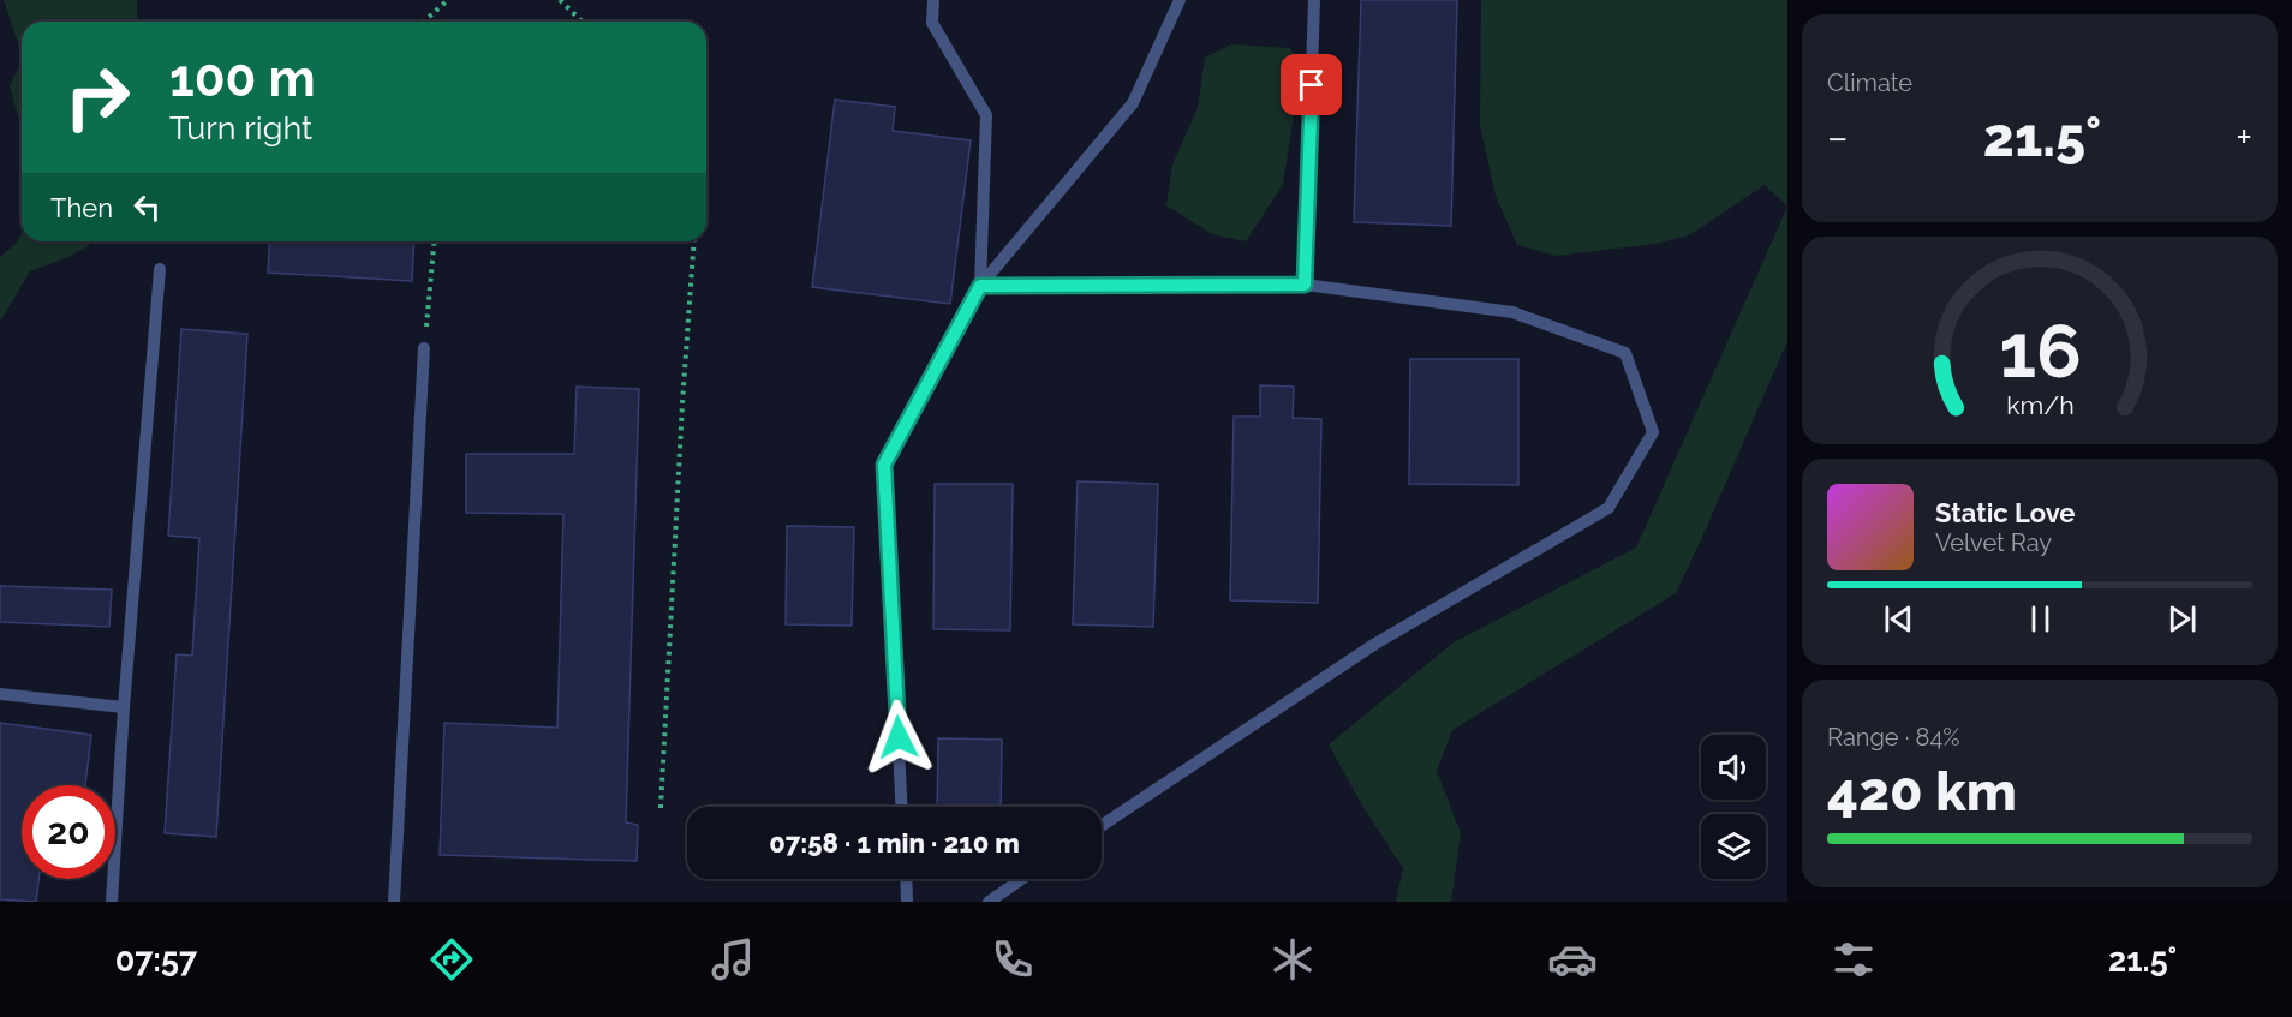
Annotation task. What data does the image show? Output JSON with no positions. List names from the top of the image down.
{
  "page": {
    "tile": [
      "Climate",
      ["Range · 84%", "420 km"]
    ],
    "turn": ["100 m", "Turn right"],
    "heat": ["−", "21.5°", "+"],
    "then": "Then",
    "song": ["Static Love", "Velvet Ray"],
    "limit": "20",
    "trip": "07:58 · 1 min · 210 m",
    "tabs": ["07:57", "21.5°"],
    "gauge": ["16", "km/h"]
  }
}
